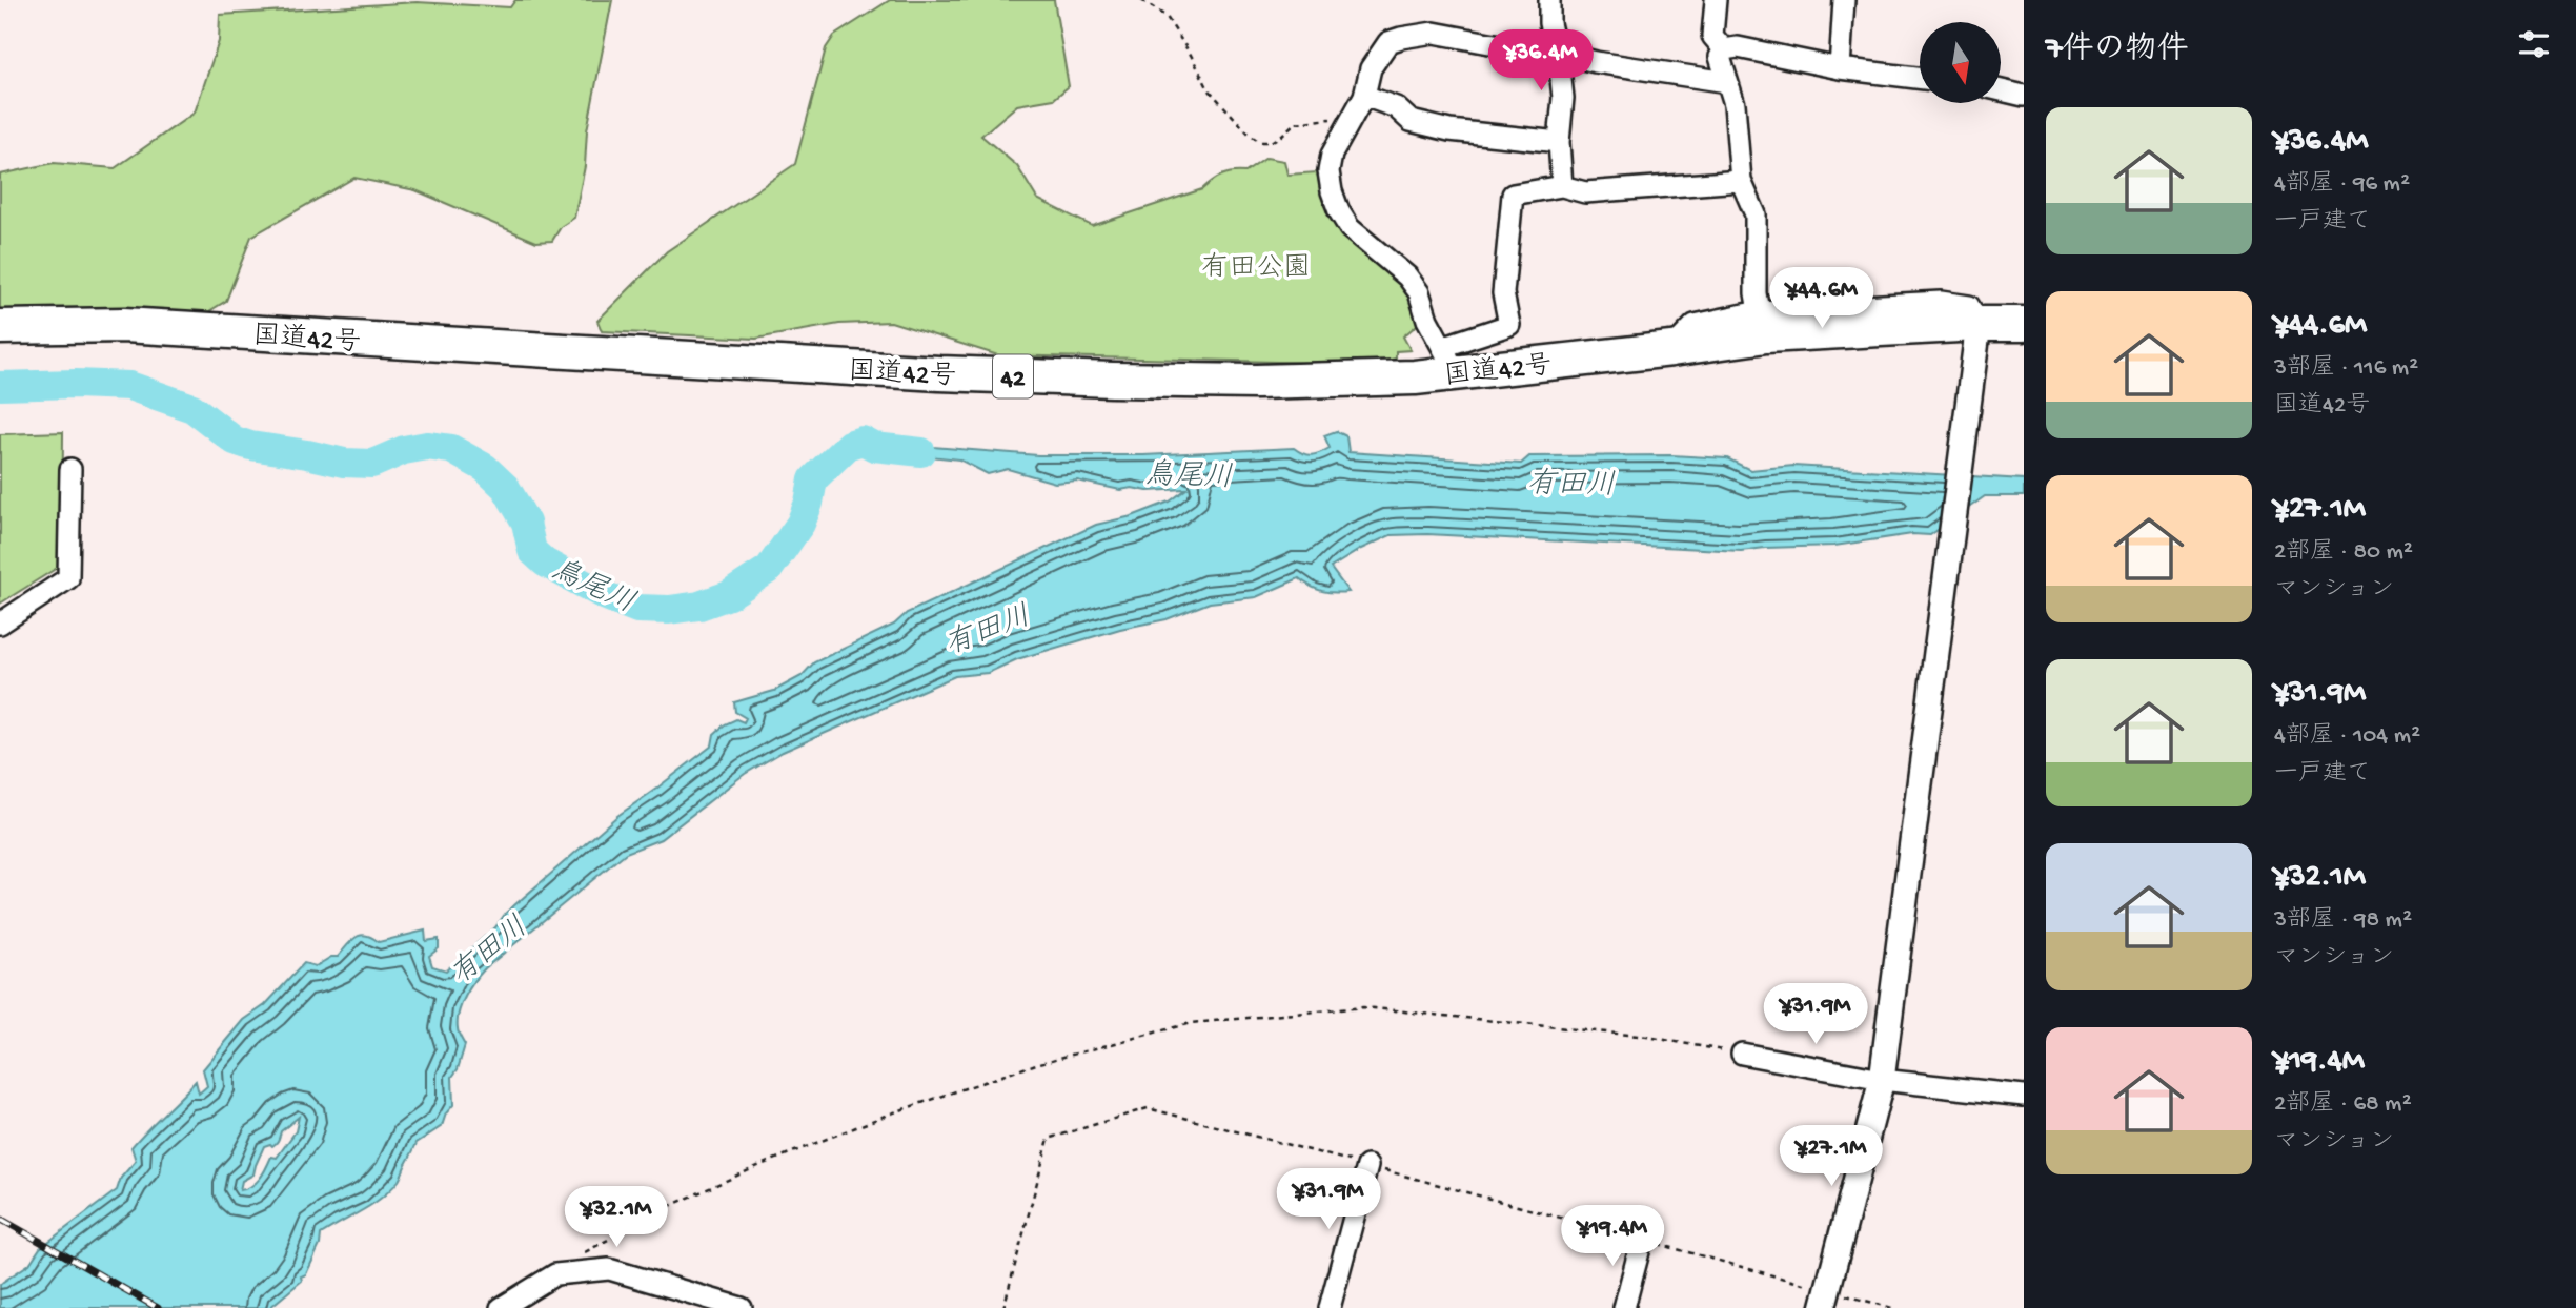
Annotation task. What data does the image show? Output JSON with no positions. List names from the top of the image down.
{
  "streets": {
    "highway": ["国道42号", "42"]
  },
  "water": ["鳥尾川", "有田川"],
  "parks": ["有田公園"],
  "north": "bottom",
  "page": {
    "heading": "7件の物件",
    "price": [
      "¥36.4M",
      "¥44.6M",
      "¥31.9M",
      "¥27.1M",
      "¥31.9M",
      "¥32.1M",
      "¥19.4M"
    ],
    "list": [
      {
        "name": "¥36.4M",
        "note": "4部屋 · 96 m² · 一戸建て"
      },
      {
        "name": "¥44.6M",
        "note": "3部屋 · 116 m² · 国道42号"
      },
      {
        "name": "¥27.1M",
        "note": "2部屋 · 80 m² · マンション"
      },
      {
        "name": "¥31.9M",
        "note": "4部屋 · 104 m² · 一戸建て"
      },
      {
        "name": "¥32.1M",
        "note": "3部屋 · 98 m² · マンション"
      },
      {
        "name": "¥19.4M",
        "note": "2部屋 · 68 m² · マンション"
      }
    ]
  }
}
